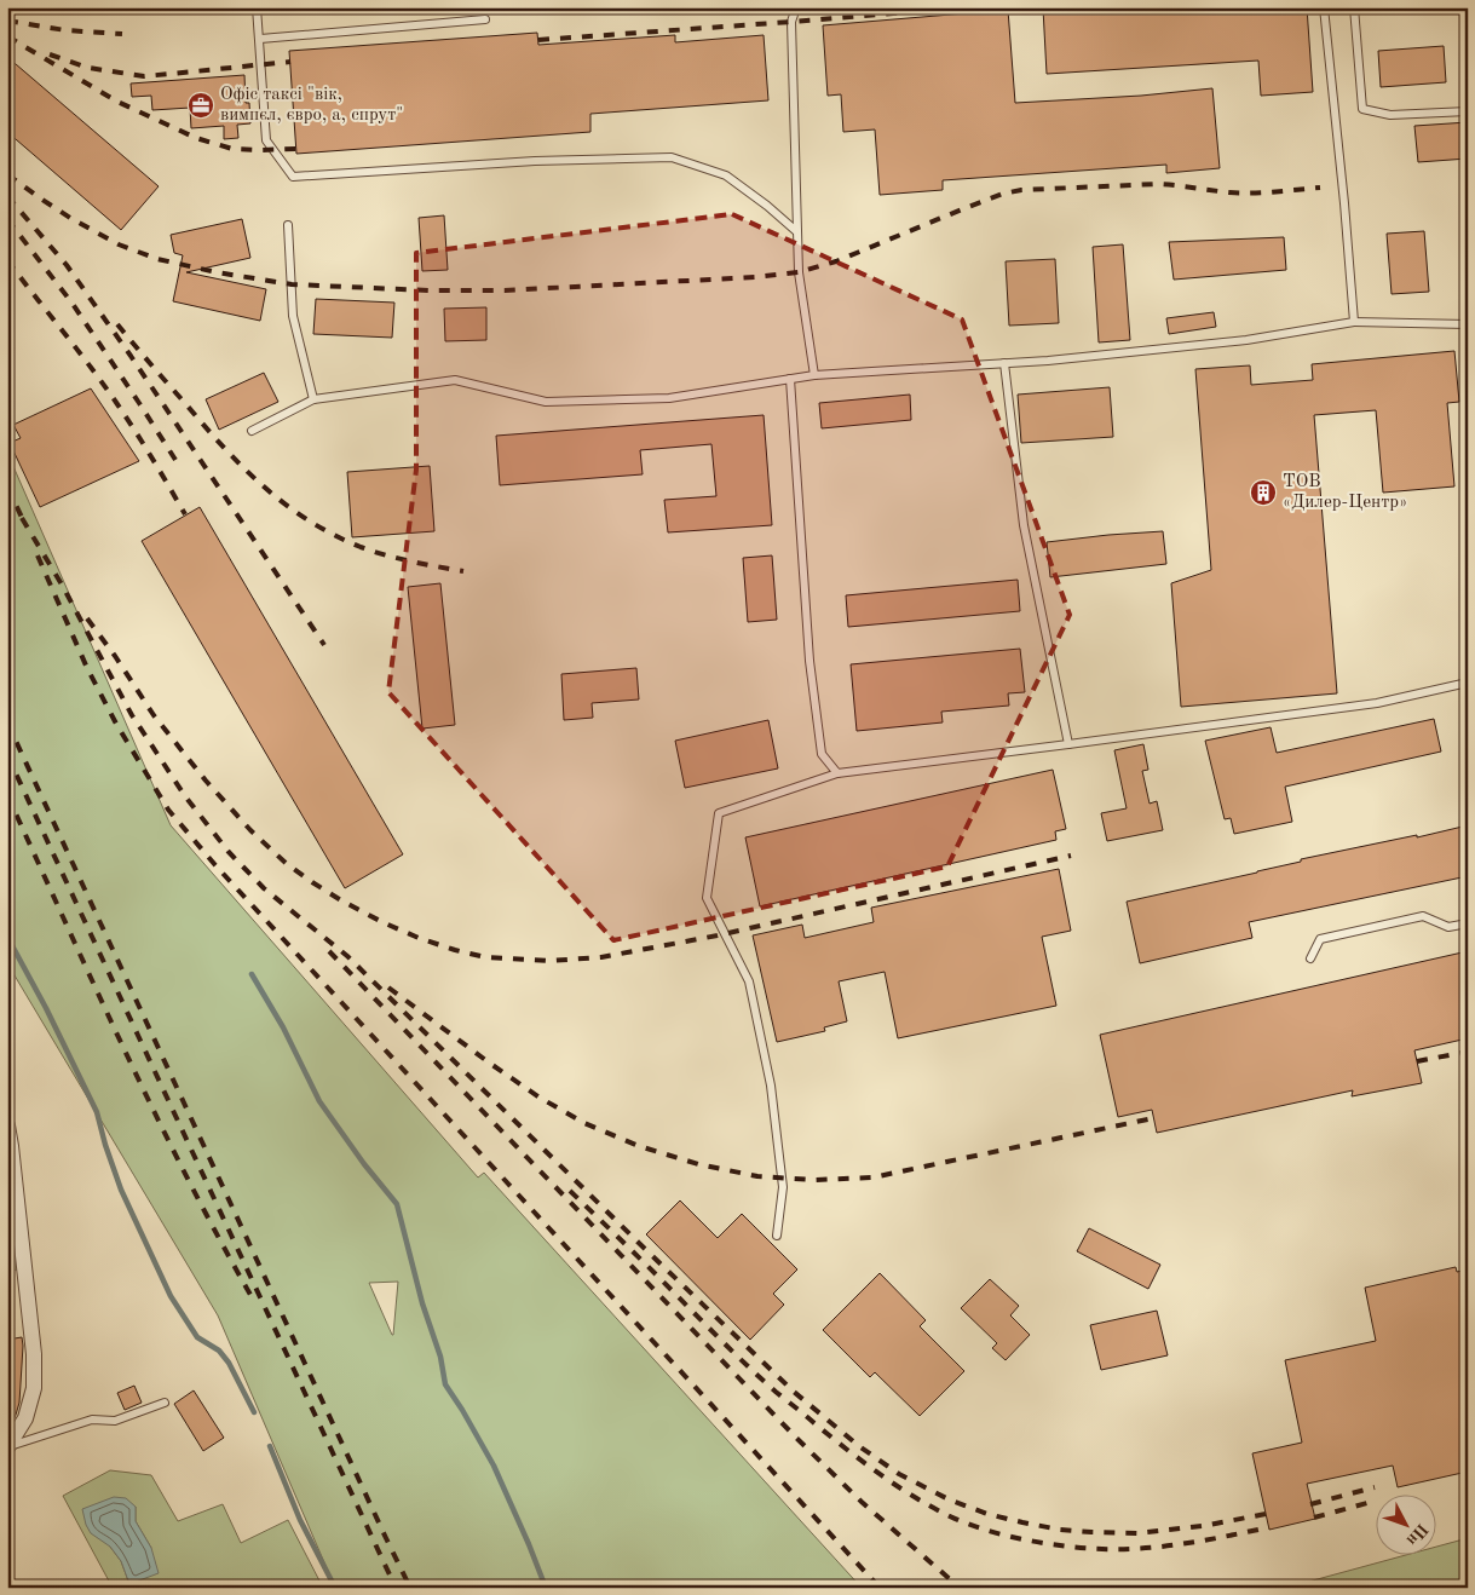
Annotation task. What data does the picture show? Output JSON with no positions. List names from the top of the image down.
{
  "places": {
    "office": ["Офіс таксі \"вік, вимпєл, євро, а, спрут\""],
    "building": ["ТОВ «Дилер-Центр»"]
  },
  "north": "bottom right"
}
